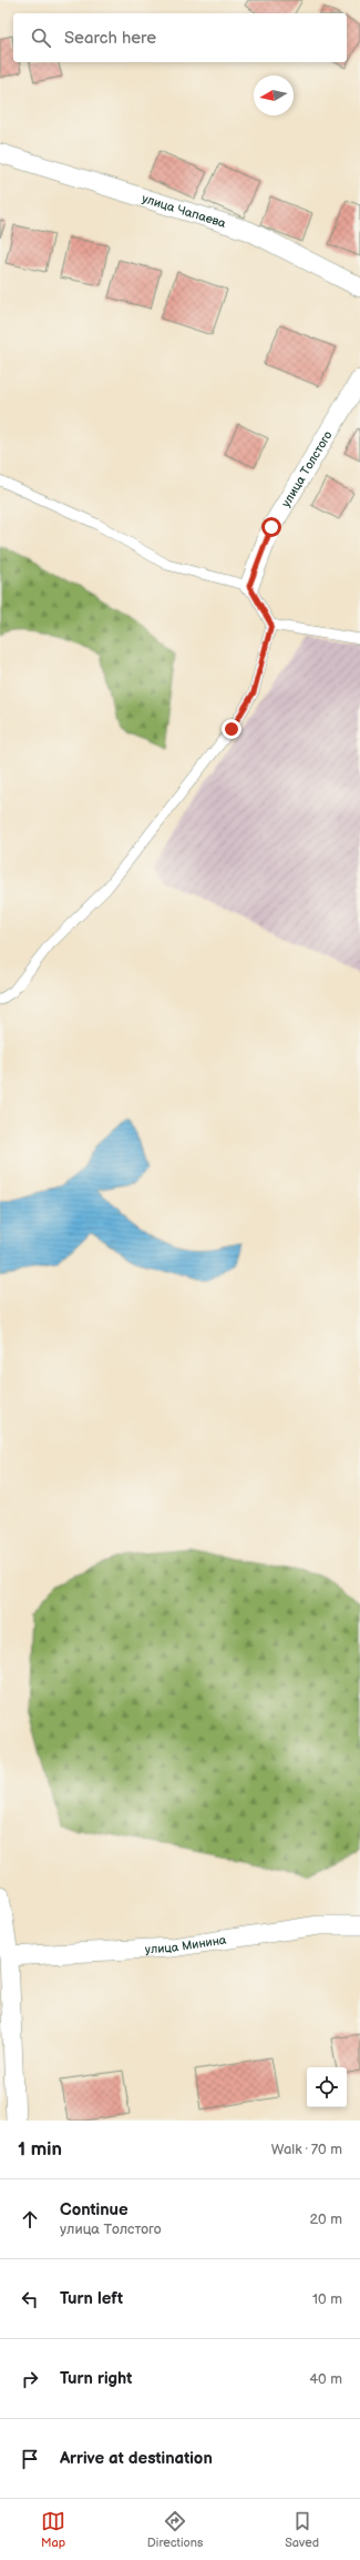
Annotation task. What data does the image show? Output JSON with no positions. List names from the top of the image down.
{
  "streets": {
    "street": ["улица Чапаева", "улица Толстого", "улица Минина"]
  },
  "north": "left",
  "page": {
    "search": "Search here",
    "heading": ["1 min", "Walk · 70 m"],
    "list": [
      ["Continue", "улица Толстого", "20 m"],
      ["Turn left", "10 m"],
      ["Turn right", "40 m"],
      "Arrive at destination"
    ],
    "nav": ["Map", "Directions", "Saved"]
  }
}
